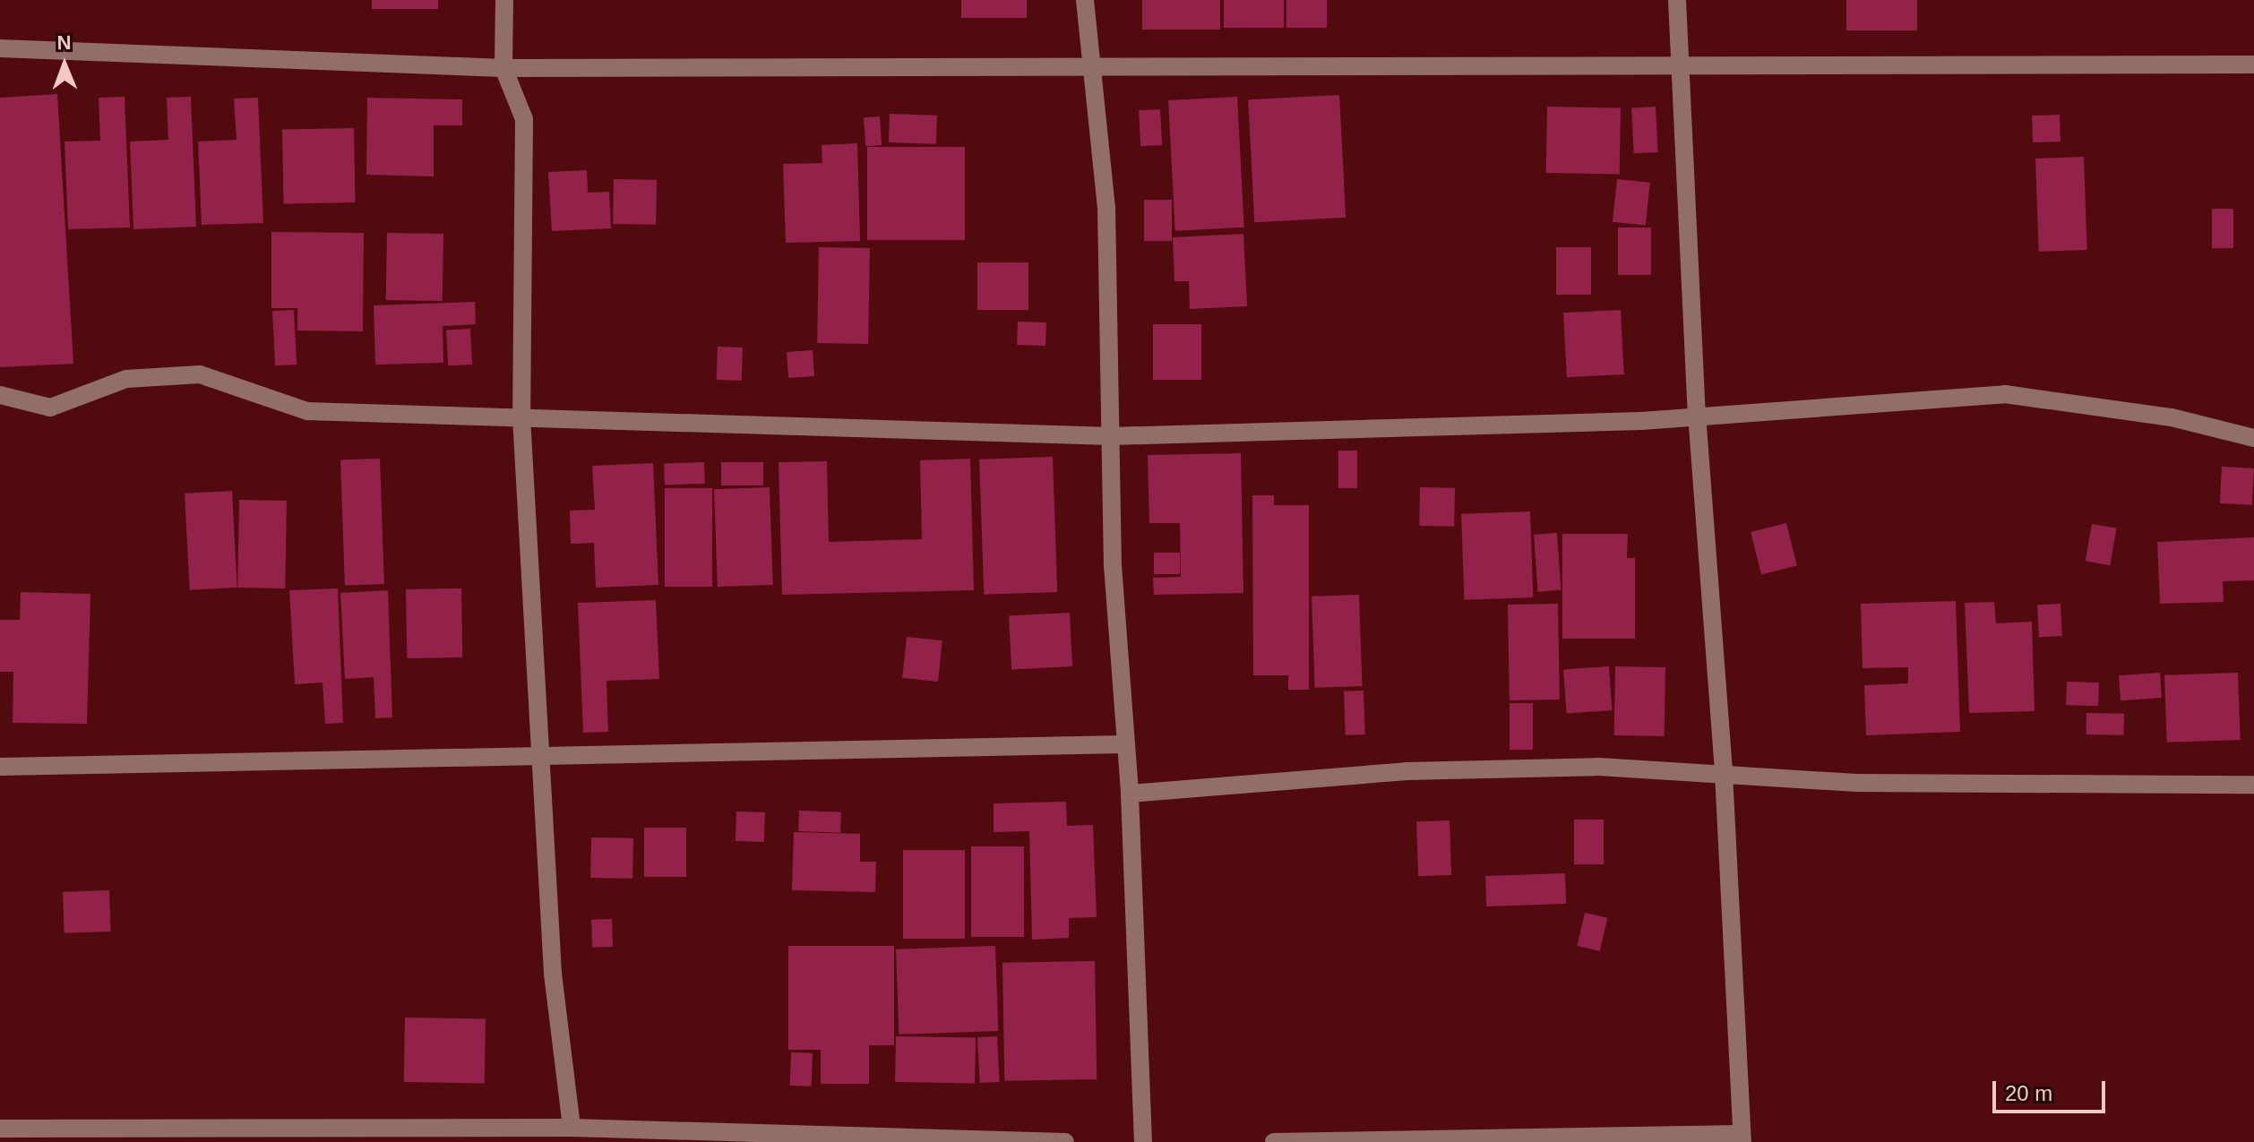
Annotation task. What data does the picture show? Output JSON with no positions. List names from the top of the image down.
{
  "scale_bar": "20 m",
  "north": "top"
}
